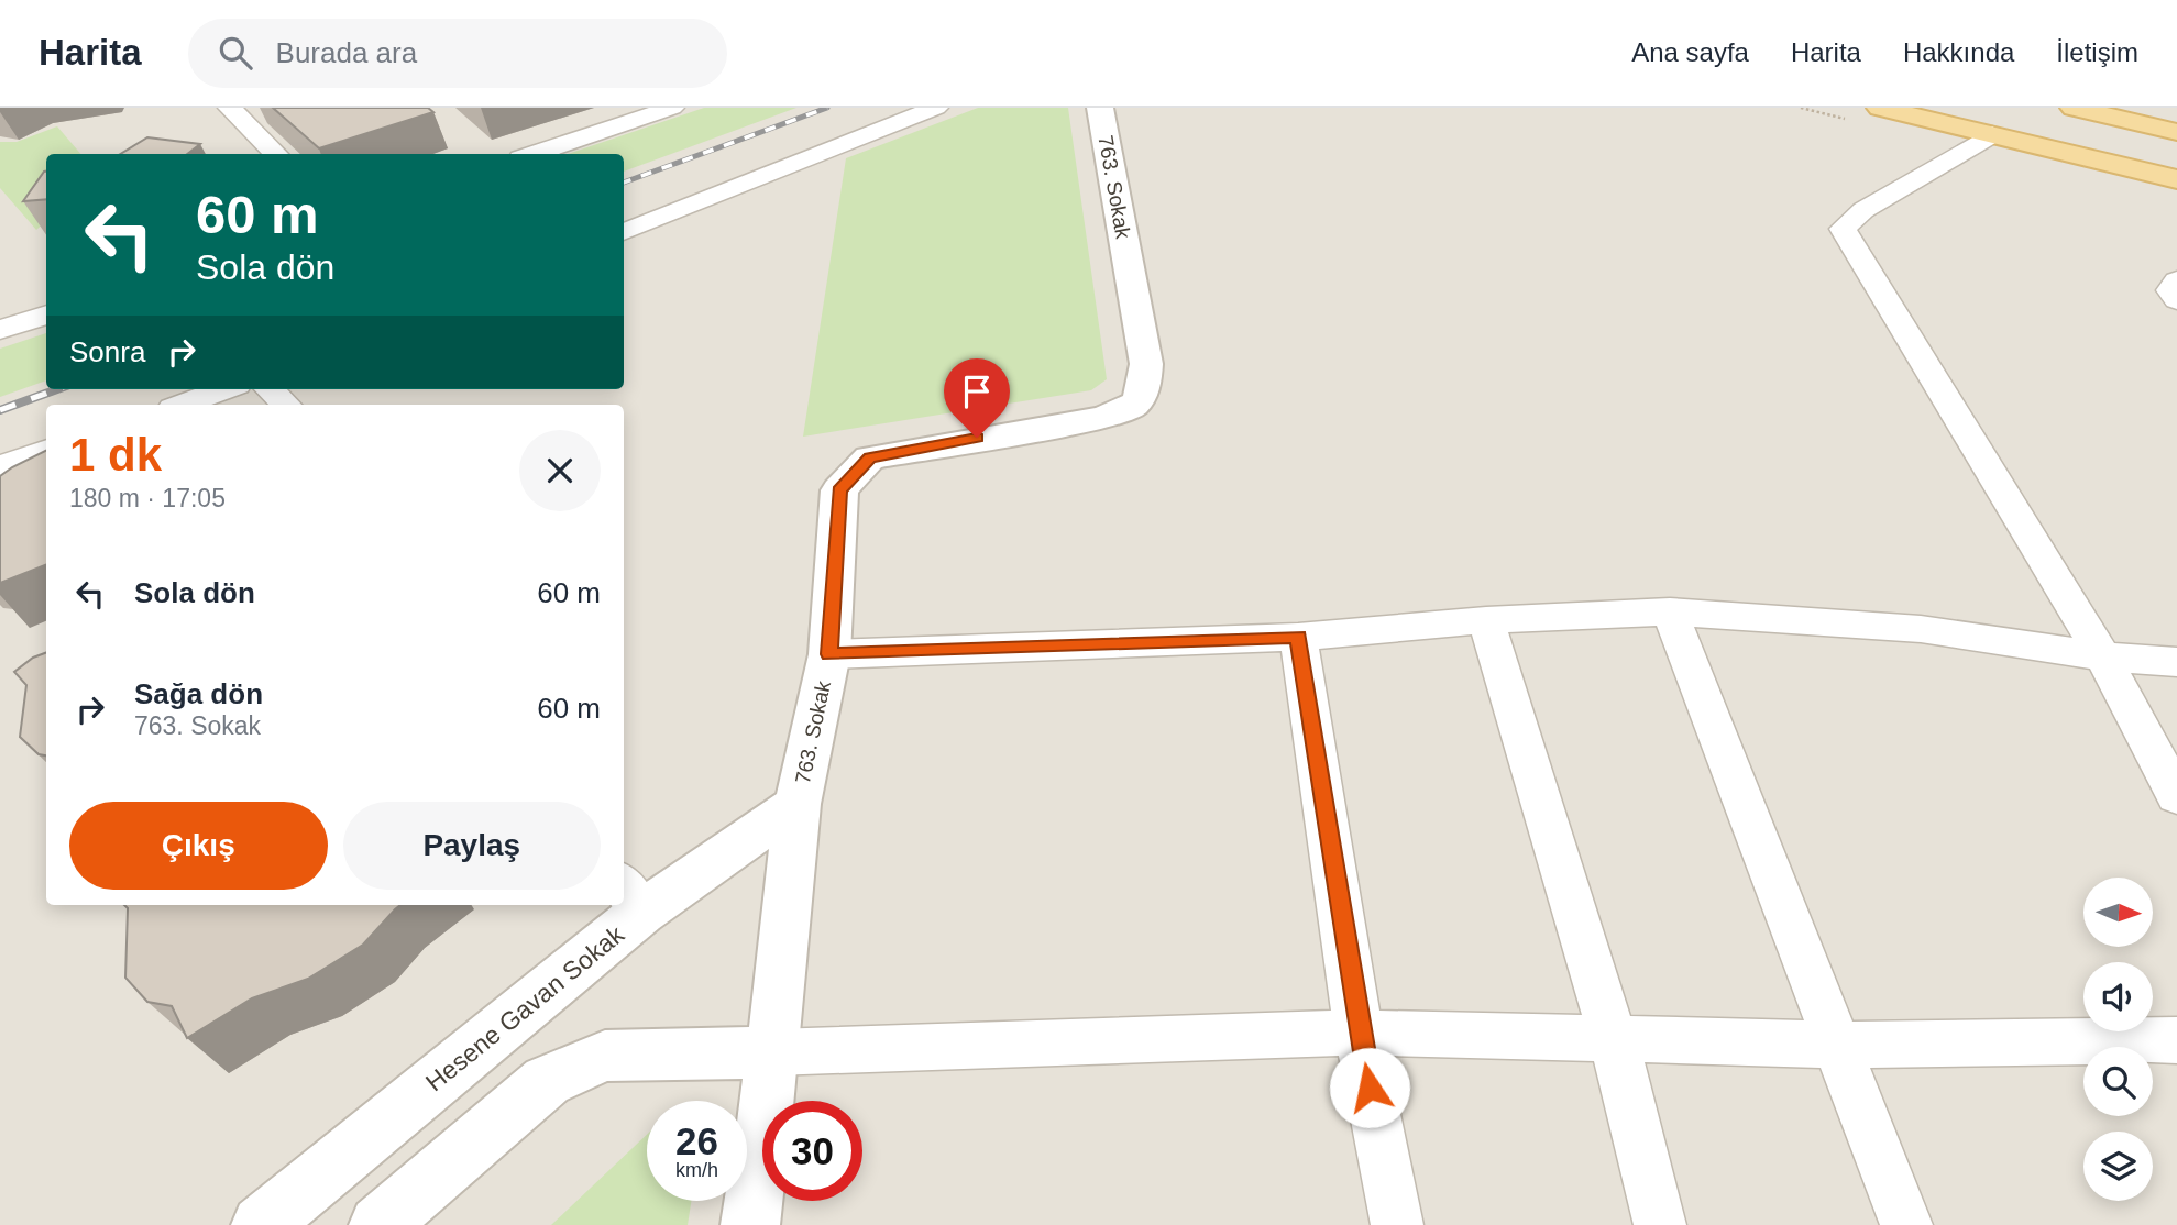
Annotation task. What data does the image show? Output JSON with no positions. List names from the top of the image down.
{
  "streets": {
    "street": ["763. Sokak", "Hesene Gavan Sokak"]
  },
  "crossings": [
    ["763. Sokak", "Hesene Gavan Sokak"]
  ],
  "north": "right",
  "page": {
    "header": "Harita",
    "search": "Burada ara",
    "nav": [
      "Ana sayfa",
      "Harita",
      "Hakkında",
      "İletişim"
    ],
    "turn": ["60 m", "Sola dön"],
    "then": "Sonra",
    "heading": ["1 dk", "180 m · 17:05"],
    "list": [
      {
        "name": "Sola dön",
        "value": "60 m"
      },
      {
        "name": "Sağa dön",
        "note": "763. Sokak",
        "value": "60 m"
      }
    ],
    "buttons": ["Çıkış", "Paylaş"],
    "speed": "26 km/h",
    "limit": "30"
  }
}
